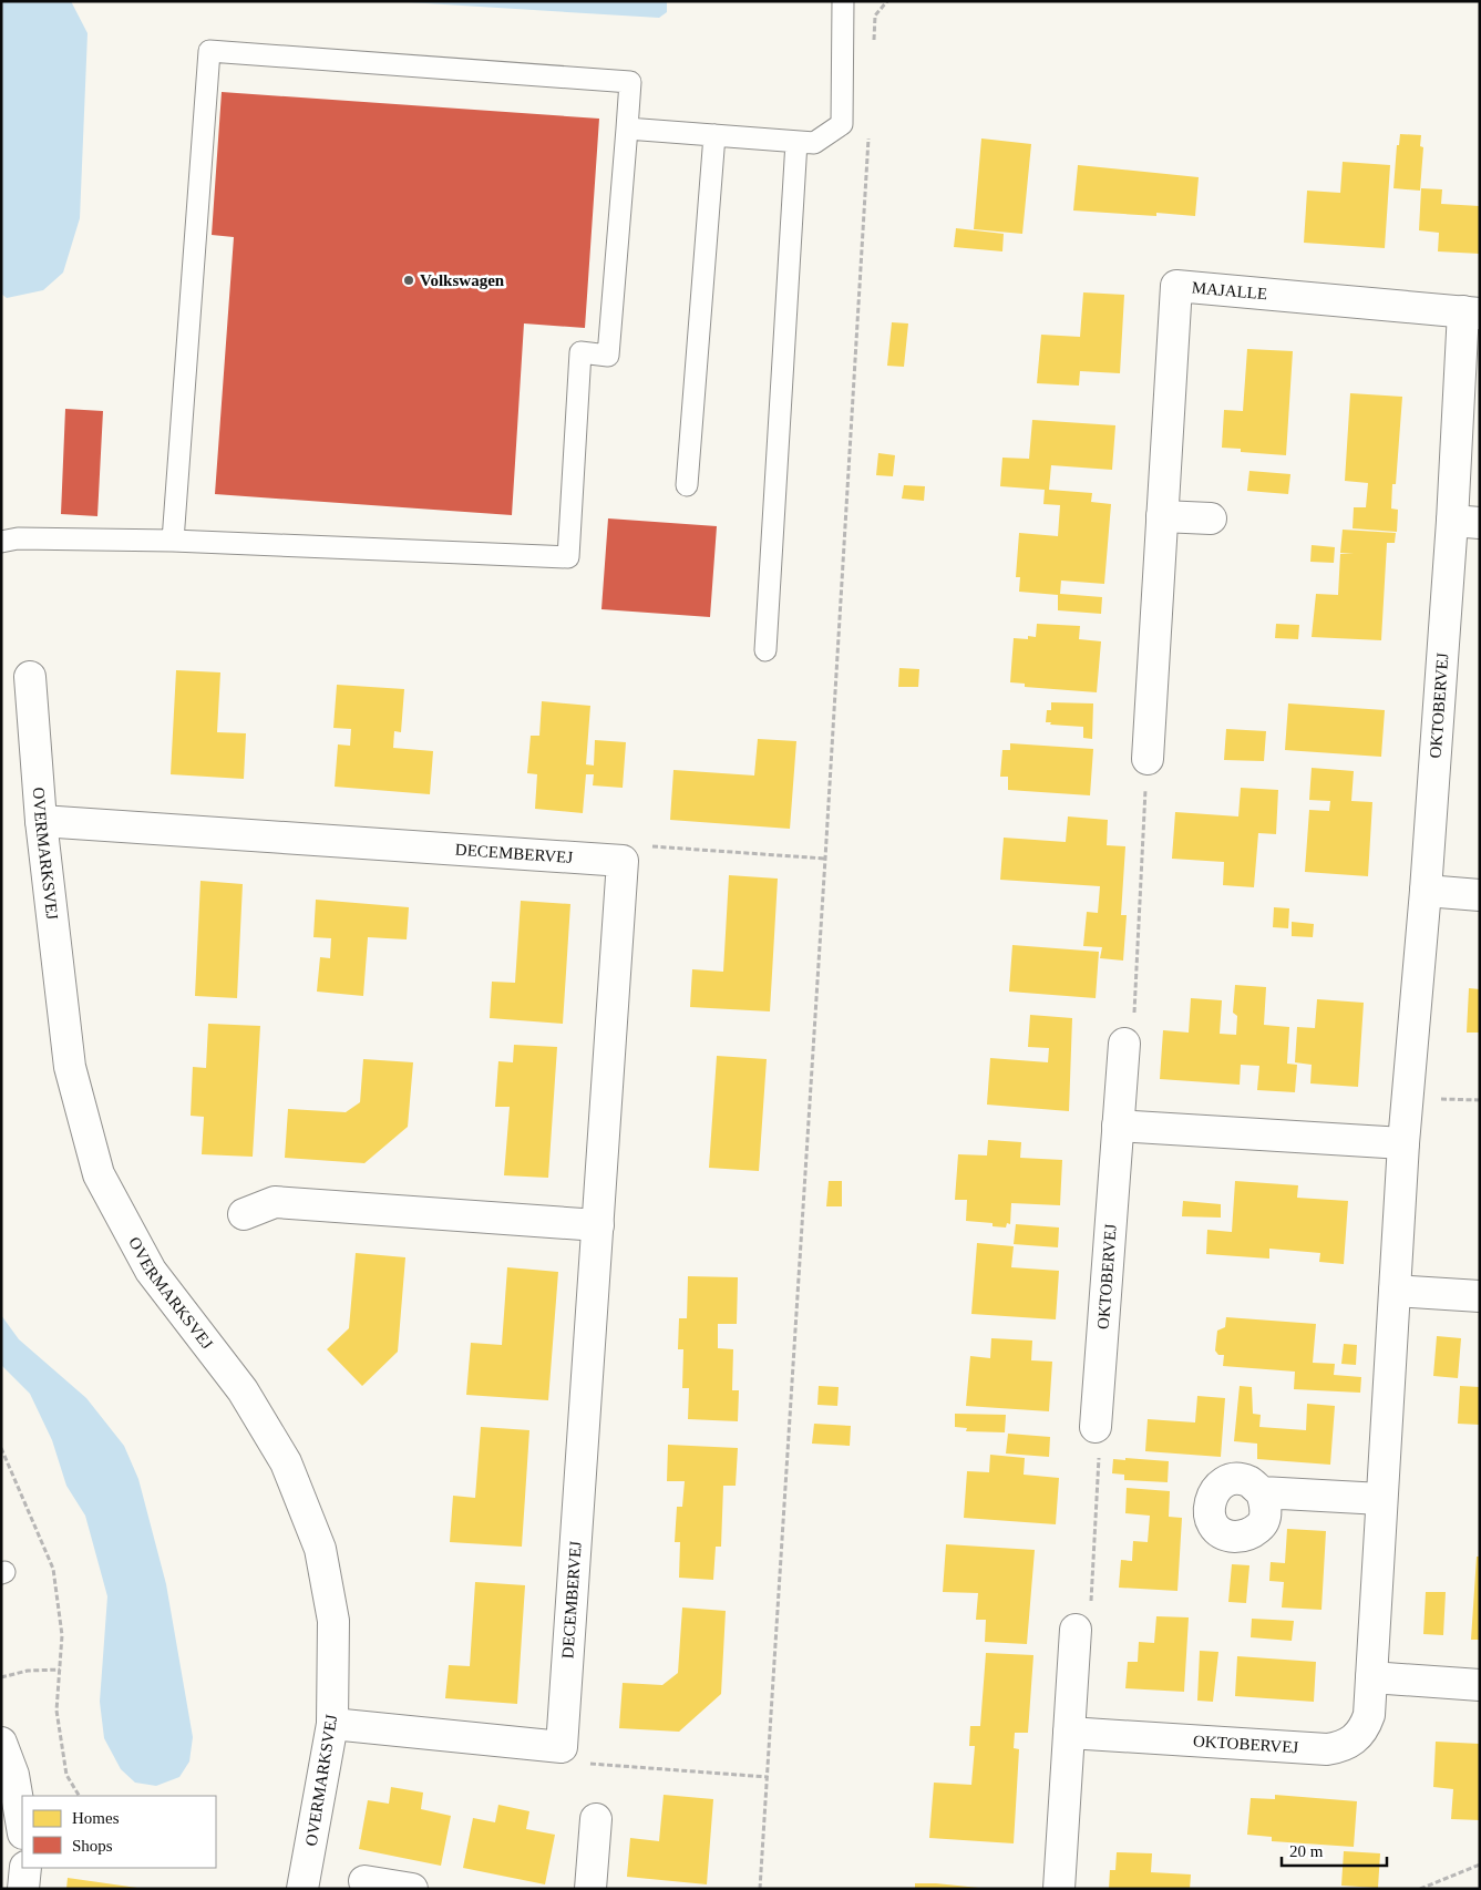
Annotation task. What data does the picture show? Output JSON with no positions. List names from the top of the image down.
{
  "streets": {
    "street": [
      "MAJALLE",
      "OKTOBERVEJ",
      "OVERMARKSVEJ",
      "DECEMBERVEJ"
    ]
  },
  "crossings": [
    ["MAJALLE", "OKTOBERVEJ"],
    ["OVERMARKSVEJ", "DECEMBERVEJ"]
  ],
  "places": ["Volkswagen"],
  "legend": ["Homes", "Shops"],
  "scale_bar": "20 m"
}
